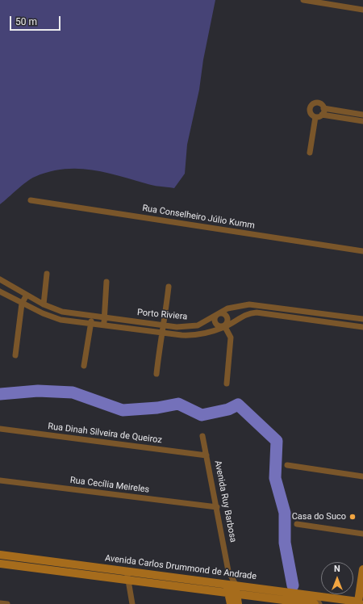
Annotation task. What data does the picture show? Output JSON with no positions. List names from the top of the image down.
{
  "streets": {
    "main road": ["Avenida Ruy Barbosa", "Avenida Carlos Drummond de Andrade"],
    "street": [
      "Rua Conselheiro Júlio Kumm",
      "Porto Riviera",
      "Rua Dinah Silveira de Queiroz",
      "Rua Cecília Meireles"
    ]
  },
  "crossings": [
    ["Rua Dinah Silveira de Queiroz", "Avenida Ruy Barbosa"],
    ["Rua Cecília Meireles", "Avenida Ruy Barbosa"],
    ["Avenida Ruy Barbosa", "Avenida Carlos Drummond de Andrade"]
  ],
  "places": ["Casa do Suco"],
  "scale_bar": "50 m",
  "north": "top"
}
